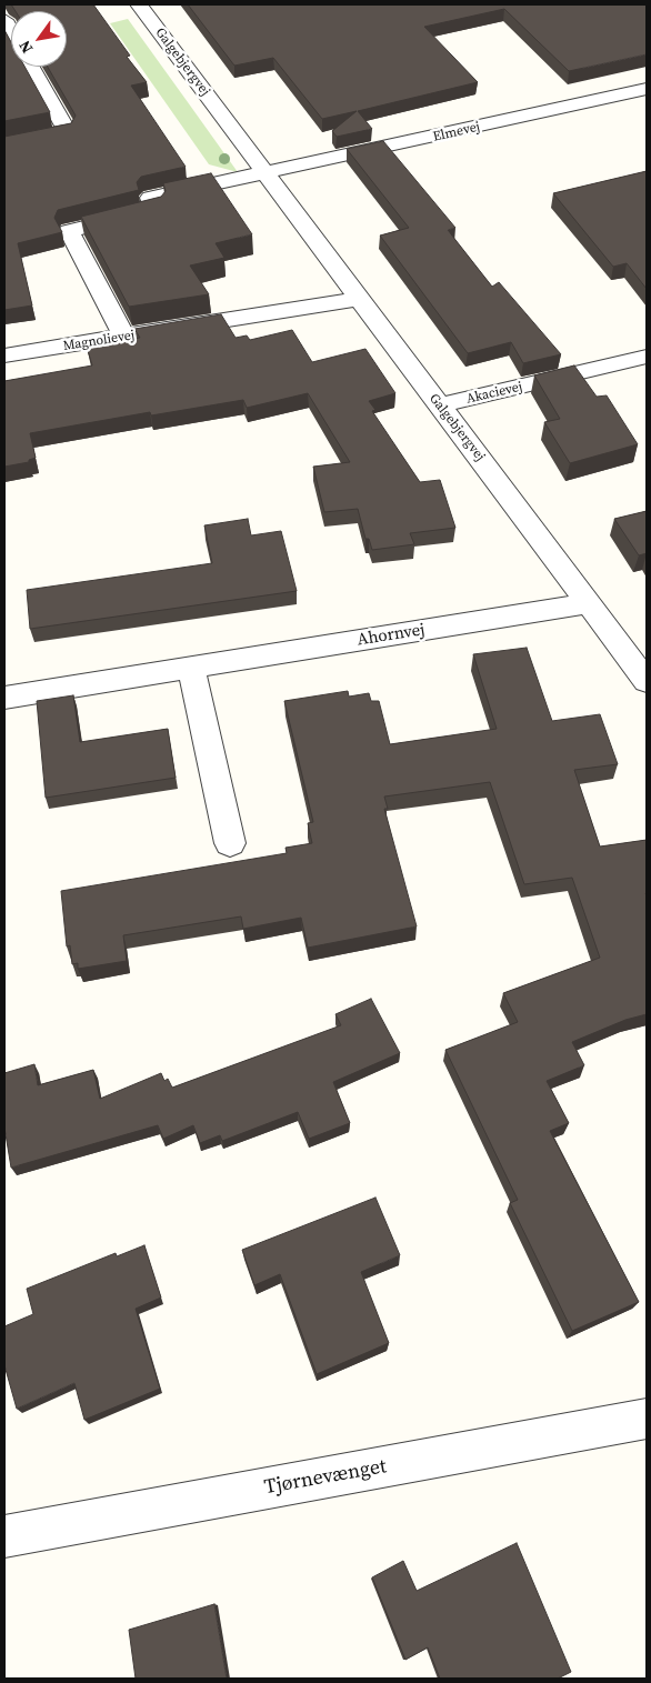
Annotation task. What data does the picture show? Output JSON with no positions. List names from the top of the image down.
{
  "streets": {
    "street": [
      "Galgebjergvej",
      "Elmevej",
      "Magnolievej",
      "Akacievej",
      "Ahornvej",
      "Tjørnevænget"
    ]
  },
  "crossings": [
    ["Galgebjergvej", "Elmevej"],
    ["Galgebjergvej", "Magnolievej"],
    ["Galgebjergvej", "Akacievej"],
    ["Galgebjergvej", "Ahornvej"]
  ],
  "north": "bottom left"
}
